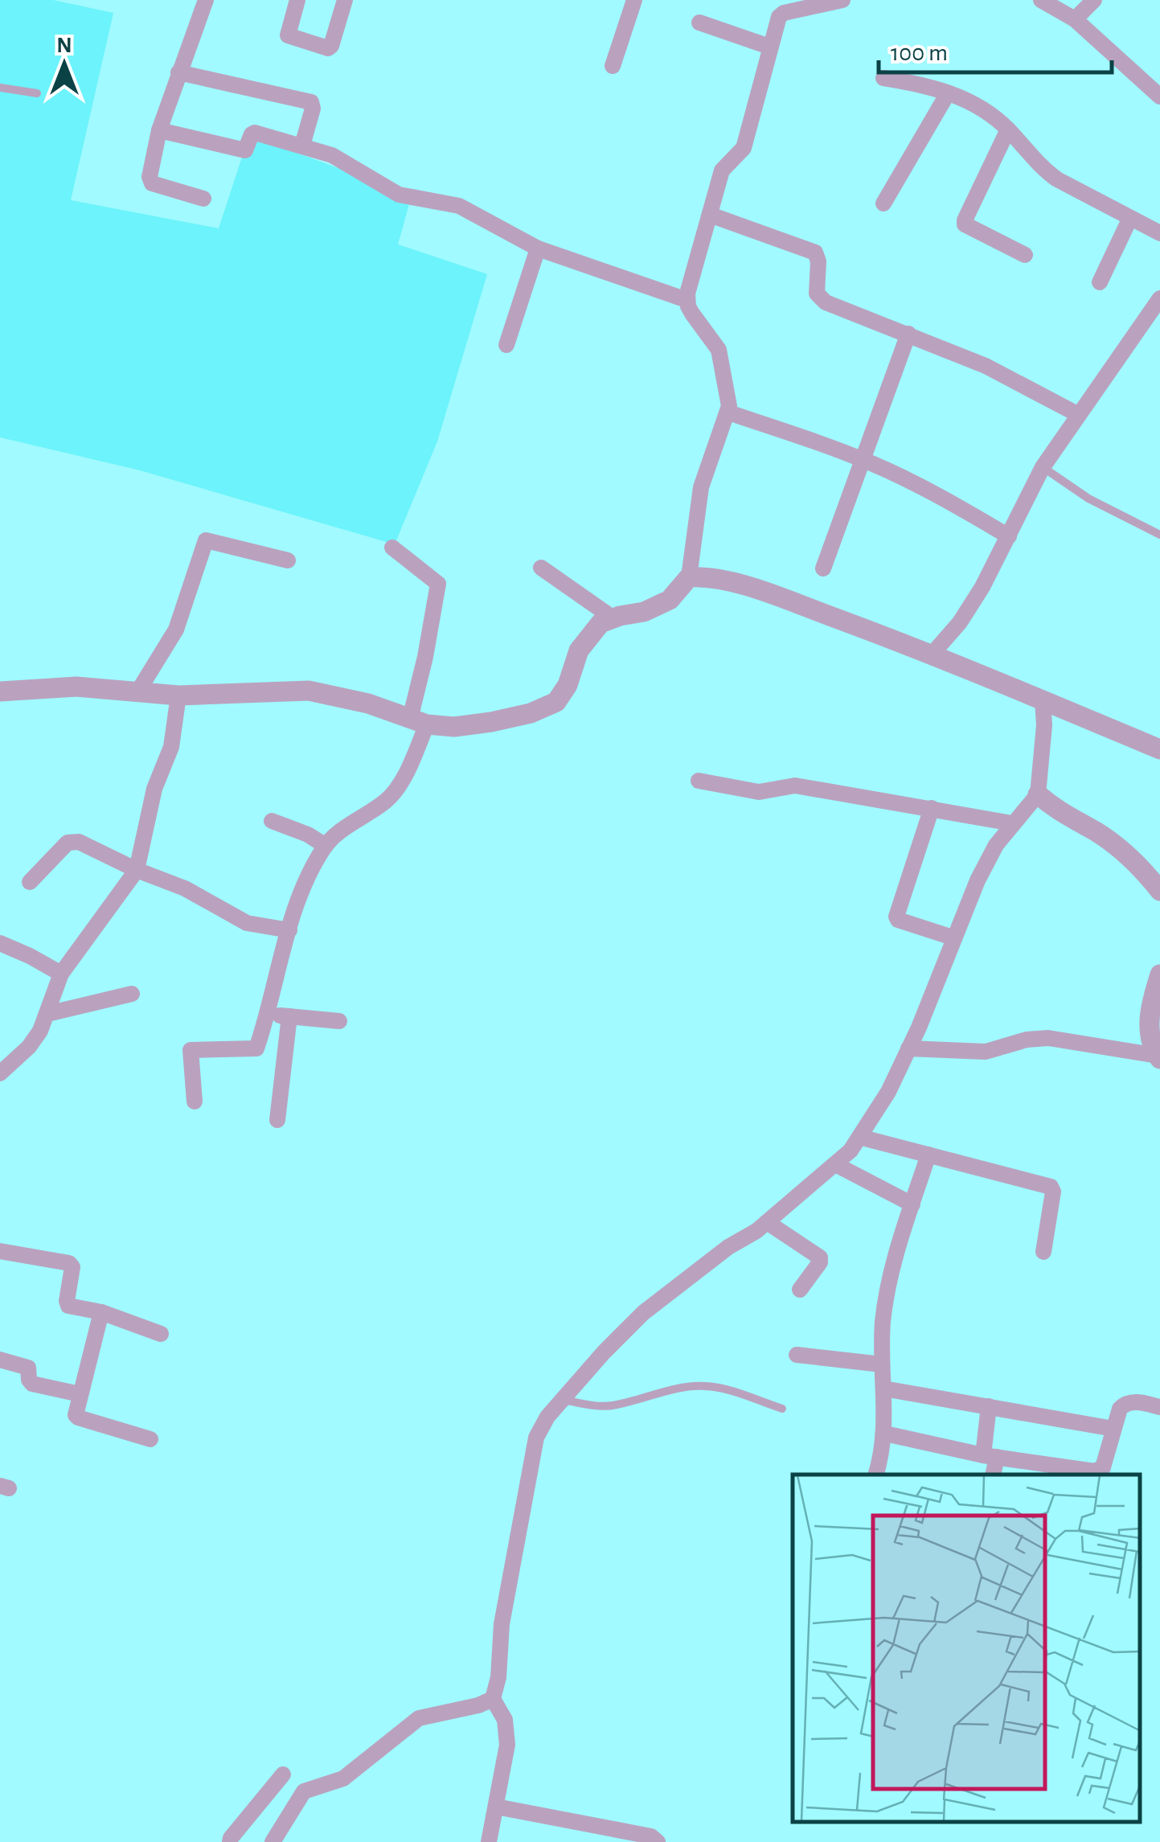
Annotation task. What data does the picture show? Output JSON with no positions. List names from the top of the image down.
{
  "scale_bar": "100 m",
  "north": "top"
}
